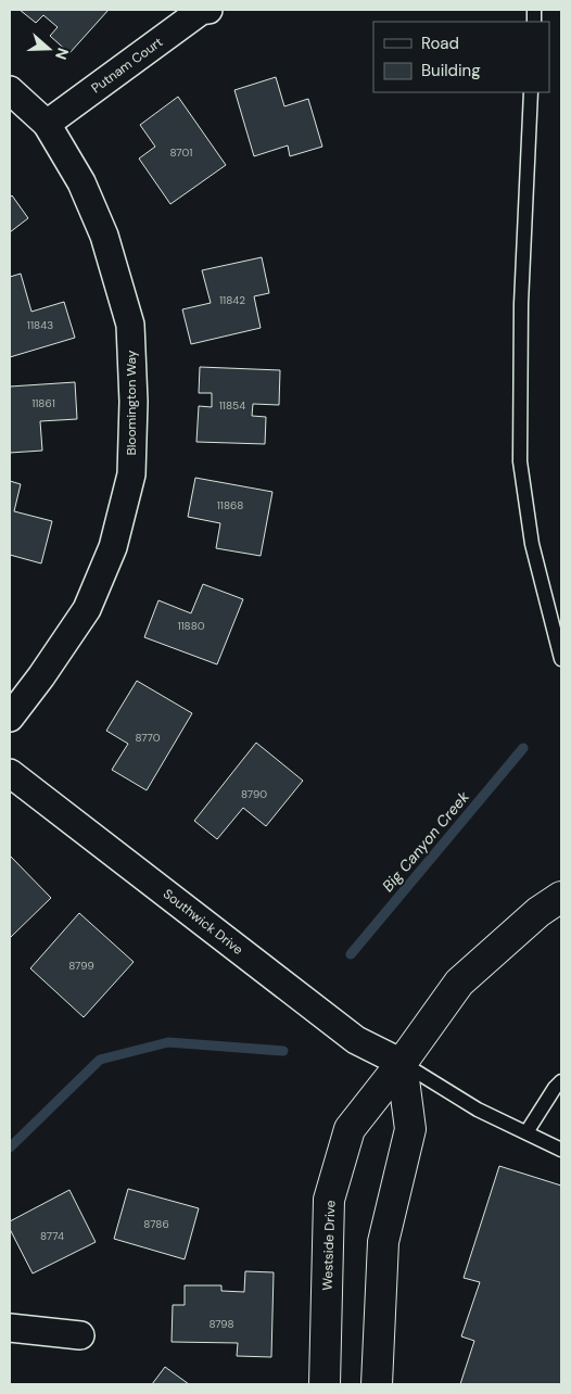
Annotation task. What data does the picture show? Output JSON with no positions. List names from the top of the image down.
{
  "streets": {
    "street": [
      "Putnam Court",
      "Bloomington Way",
      "Southwick Drive",
      "Westside Drive"
    ]
  },
  "crossings": [
    ["Putnam Court", "Bloomington Way"],
    ["Southwick Drive", "Westside Drive"]
  ],
  "water": ["Big Canyon Creek"],
  "house_numbers": [
    "8701",
    "11842",
    "11843",
    "11861",
    "11854",
    "11868",
    "11880",
    "8770",
    "8790",
    "8799",
    "8786",
    "8774",
    "8798"
  ],
  "legend": ["Road", "Building"],
  "north": "right"
}
